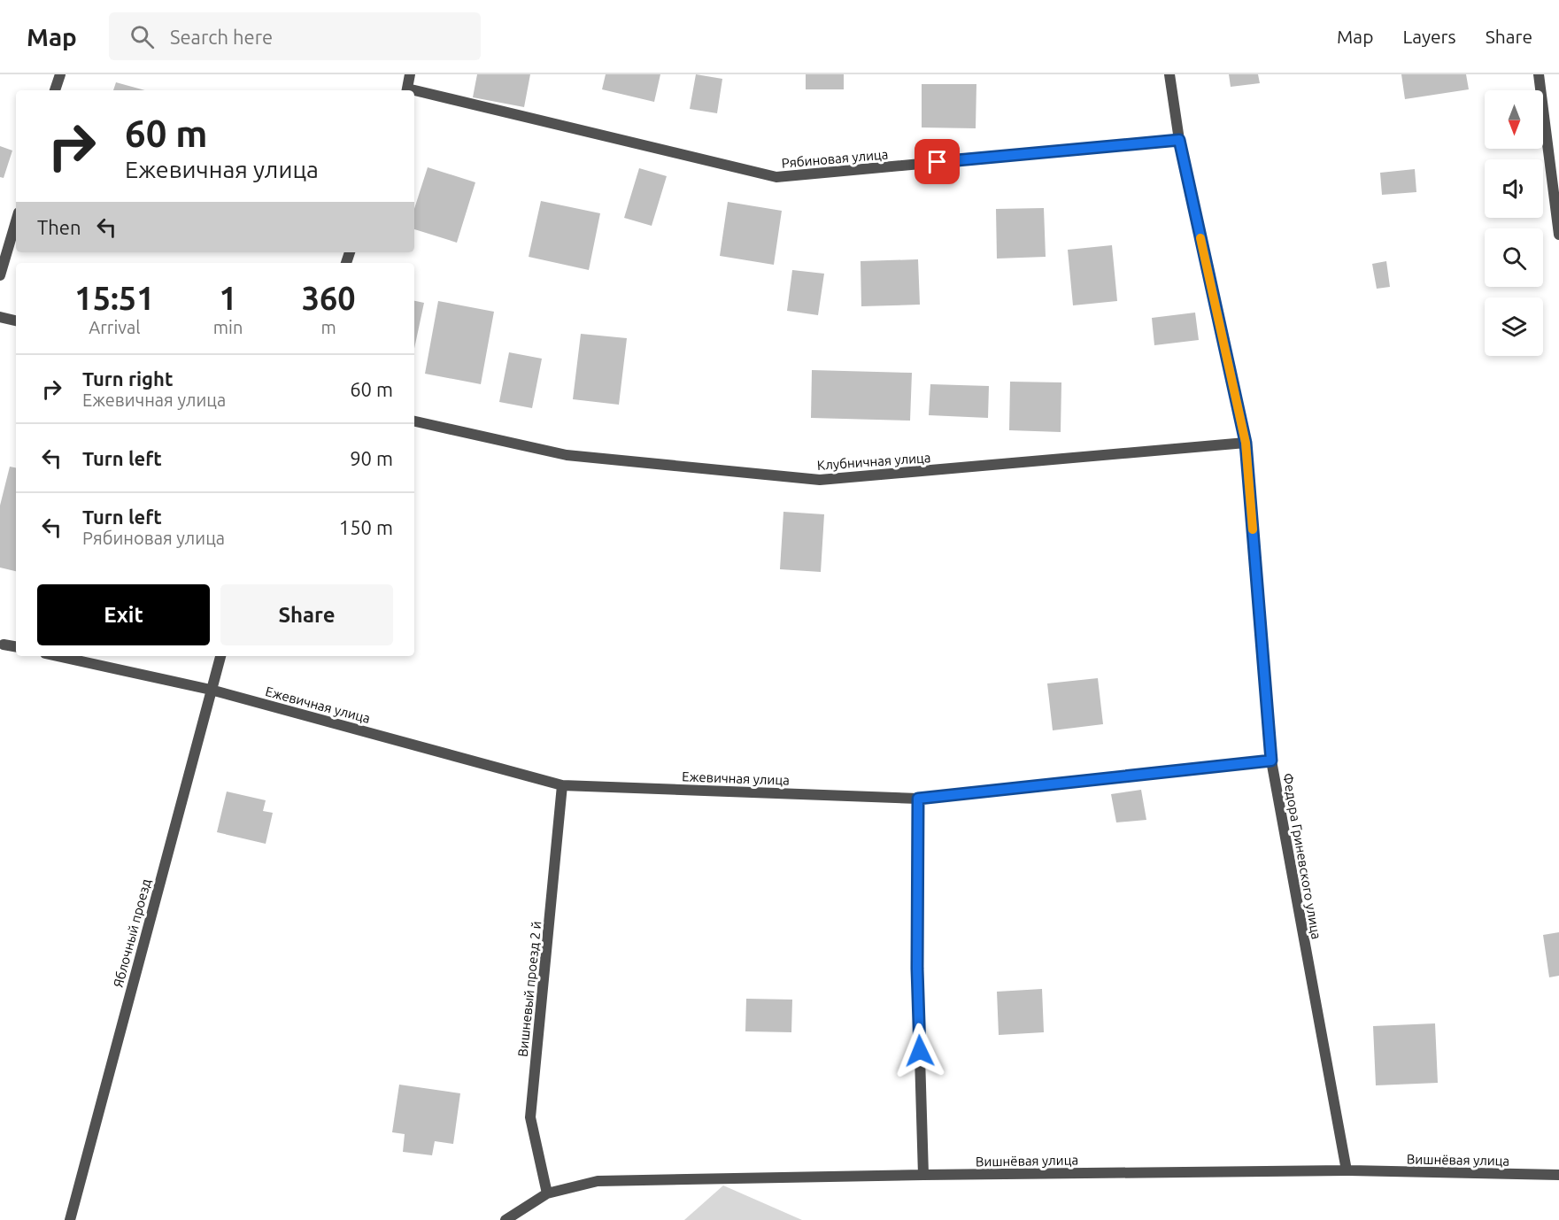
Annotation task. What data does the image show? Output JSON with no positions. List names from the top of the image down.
{
  "streets": {
    "street": [
      "Рябиновая улица",
      "Клубничная улица",
      "Ежевичная улица",
      "Федора Гриневского улица",
      "Яблочный проезд",
      "Вишневый проезд 2 й",
      "Вишнёвая улица"
    ]
  },
  "crossings": [
    ["Рябиновая улица", "Федора Гриневского улица"],
    ["Клубничная улица", "Федора Гриневского улица"],
    ["Ежевичная улица", "Федора Гриневского улица"],
    ["Ежевичная улица", "Яблочный проезд"],
    ["Ежевичная улица", "Вишневый проезд 2 й"],
    ["Федора Гриневского улица", "Вишнёвая улица"],
    ["Вишневый проезд 2 й", "Вишнёвая улица"]
  ],
  "north": "bottom",
  "page": {
    "header": "Map",
    "search": "Search here",
    "nav": ["Map", "Layers", "Share"],
    "turn": ["60 m", "Ежевичная улица"],
    "then": "Then",
    "eta": [
      "15:51",
      "Arrival",
      "1",
      "min",
      "360",
      "m"
    ],
    "list": [
      {
        "name": "Turn right",
        "note": "Ежевичная улица",
        "value": "60 m"
      },
      {
        "name": "Turn left",
        "value": "90 m"
      },
      {
        "name": "Turn left",
        "note": "Рябиновая улица",
        "value": "150 m"
      }
    ],
    "buttons": ["Exit", "Share"]
  }
}
